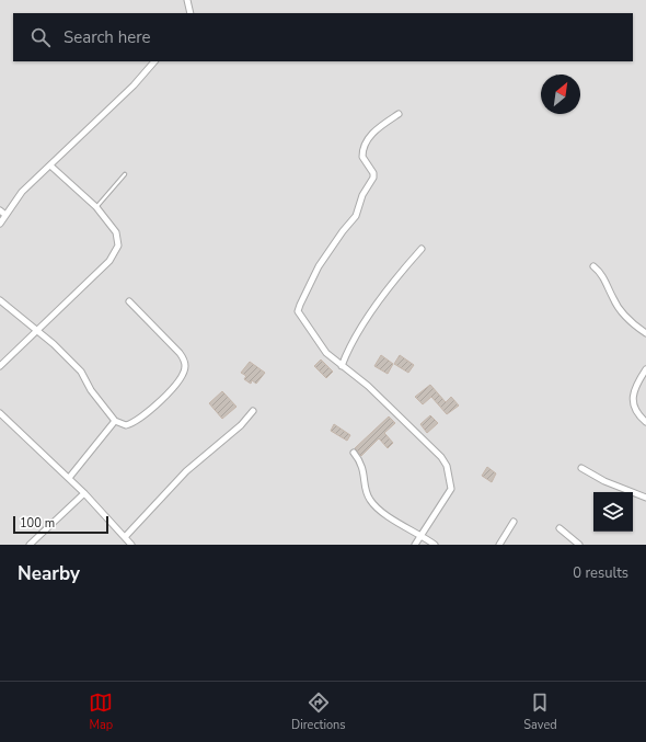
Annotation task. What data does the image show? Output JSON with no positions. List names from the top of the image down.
{
  "scale_bar": "100 m",
  "north": "top right",
  "page": {
    "search": "Search here",
    "scale": "100 m",
    "heading": ["Nearby", "0 results"],
    "nav": ["Map", "Directions", "Saved"]
  }
}
